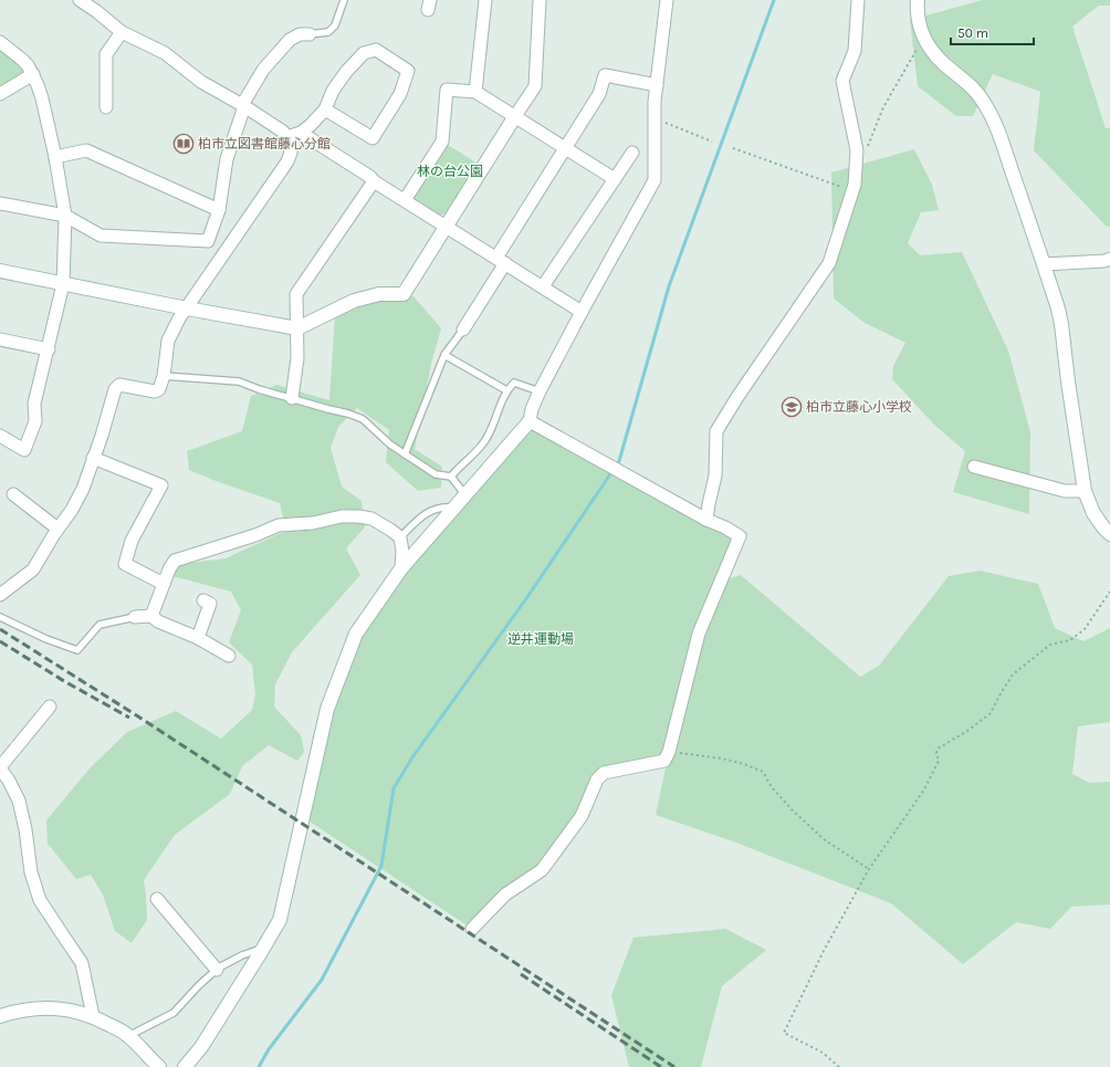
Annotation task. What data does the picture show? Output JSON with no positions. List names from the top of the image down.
{
  "parks": ["林の台公園", "逆井運動場"],
  "places": {
    "library": ["柏市立図書館藤心分館"],
    "school or university": ["柏市立藤心小学校"]
  },
  "scale_bar": "50 m"
}
